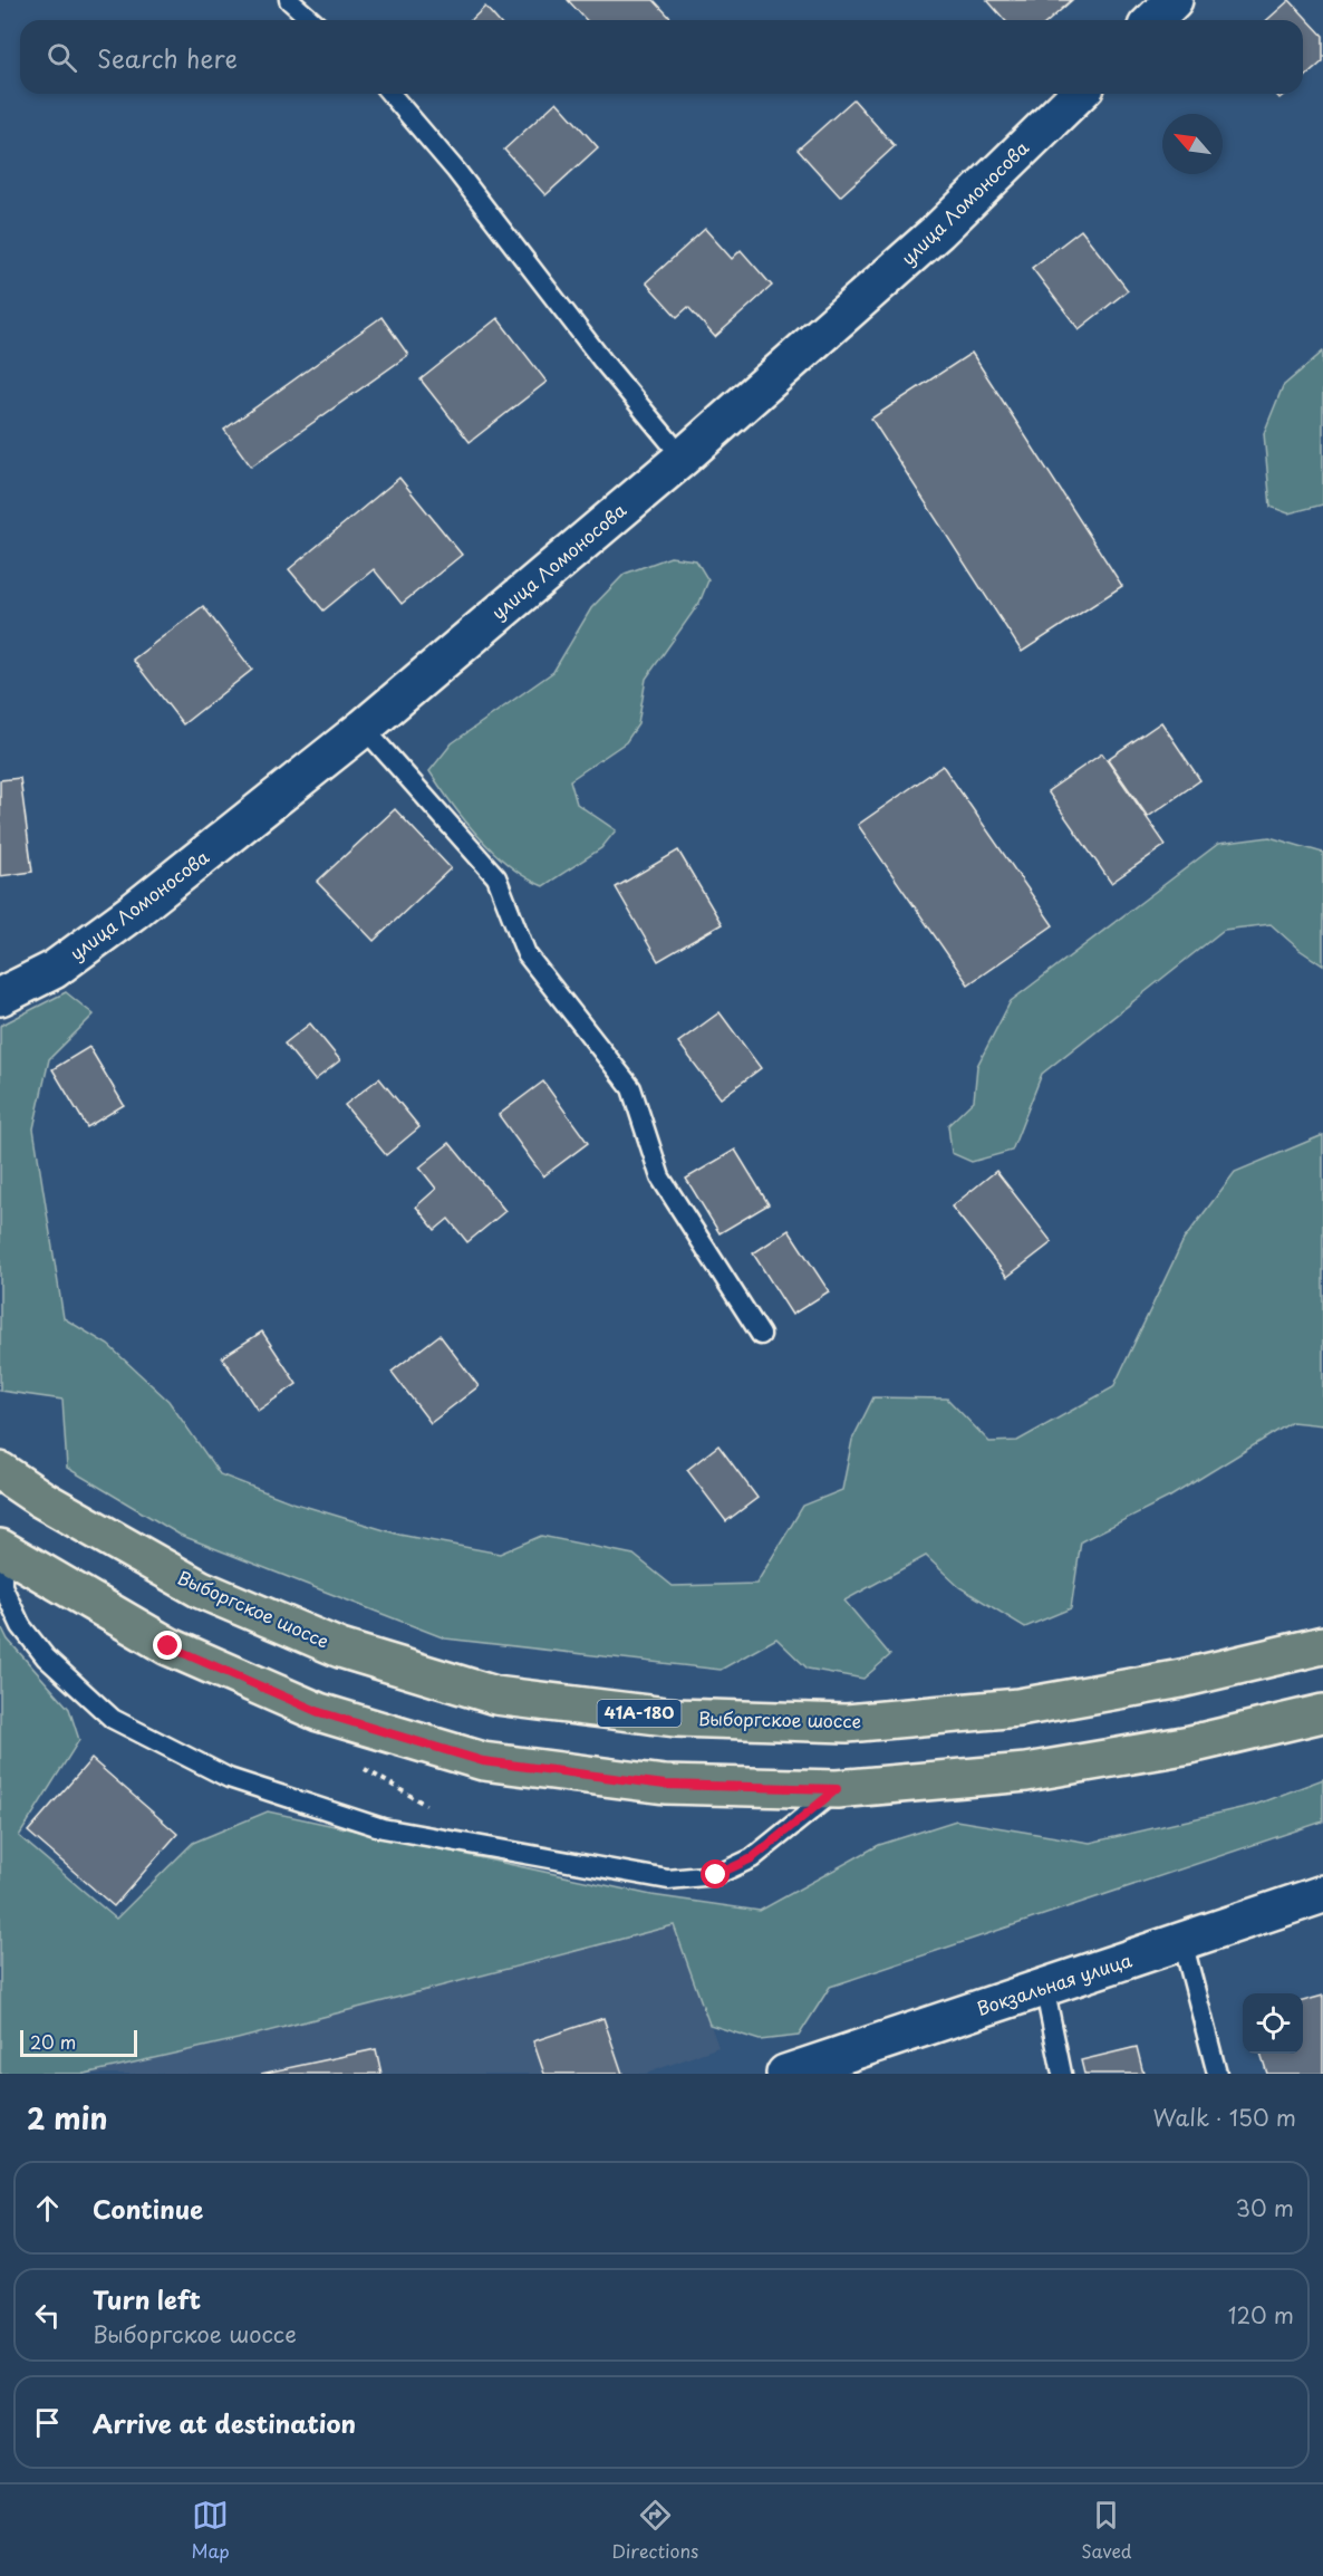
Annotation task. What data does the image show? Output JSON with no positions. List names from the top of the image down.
{
  "streets": {
    "main road": ["Выборгское шоссе", "41А-180"],
    "street": ["улица Ломоносова", "Вокзальная улица"]
  },
  "scale_bar": "20 m",
  "north": "top left",
  "page": {
    "search": "Search here",
    "scale": "20 m",
    "heading": ["2 min", "Walk · 150 m"],
    "list": [
      ["Continue", "30 m"],
      ["Turn left", "Выборгское шоссе", "120 m"],
      "Arrive at destination"
    ],
    "nav": ["Map", "Directions", "Saved"]
  }
}
